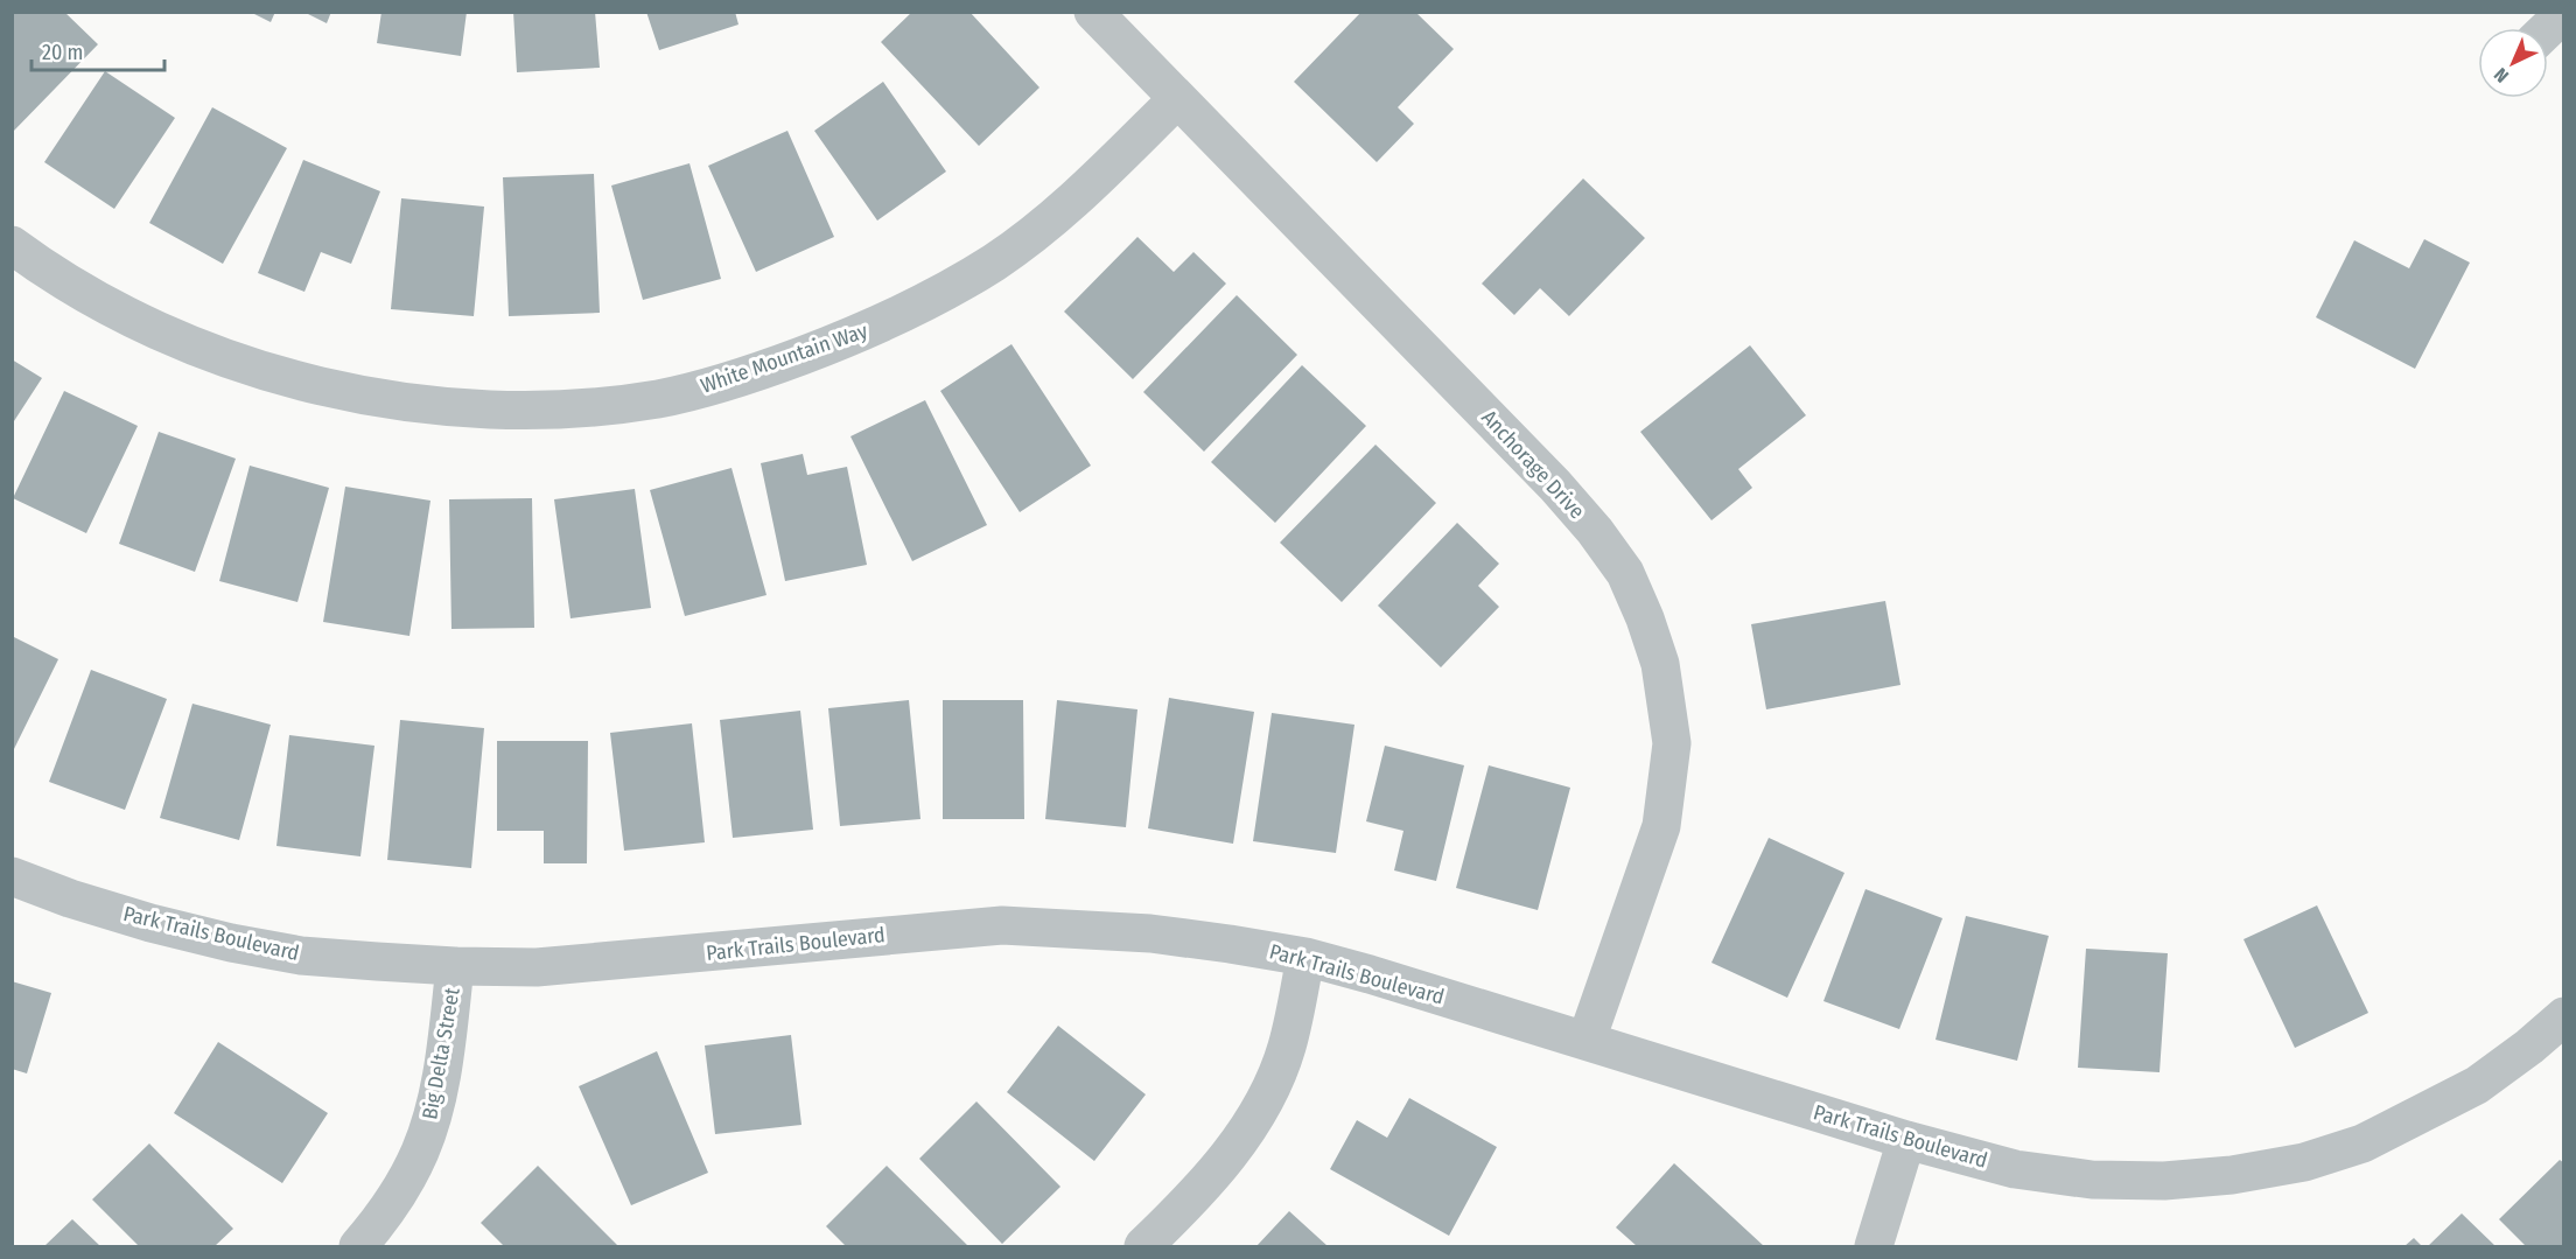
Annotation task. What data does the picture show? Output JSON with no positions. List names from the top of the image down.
{
  "streets": {
    "street": [
      "White Mountain Way",
      "Anchorage Drive",
      "Park Trails Boulevard",
      "Big Delta Street"
    ]
  },
  "crossings": [
    ["White Mountain Way", "Anchorage Drive"],
    ["Anchorage Drive", "Park Trails Boulevard"],
    ["Park Trails Boulevard", "Big Delta Street"]
  ],
  "scale_bar": "20 m",
  "north": "bottom left"
}
